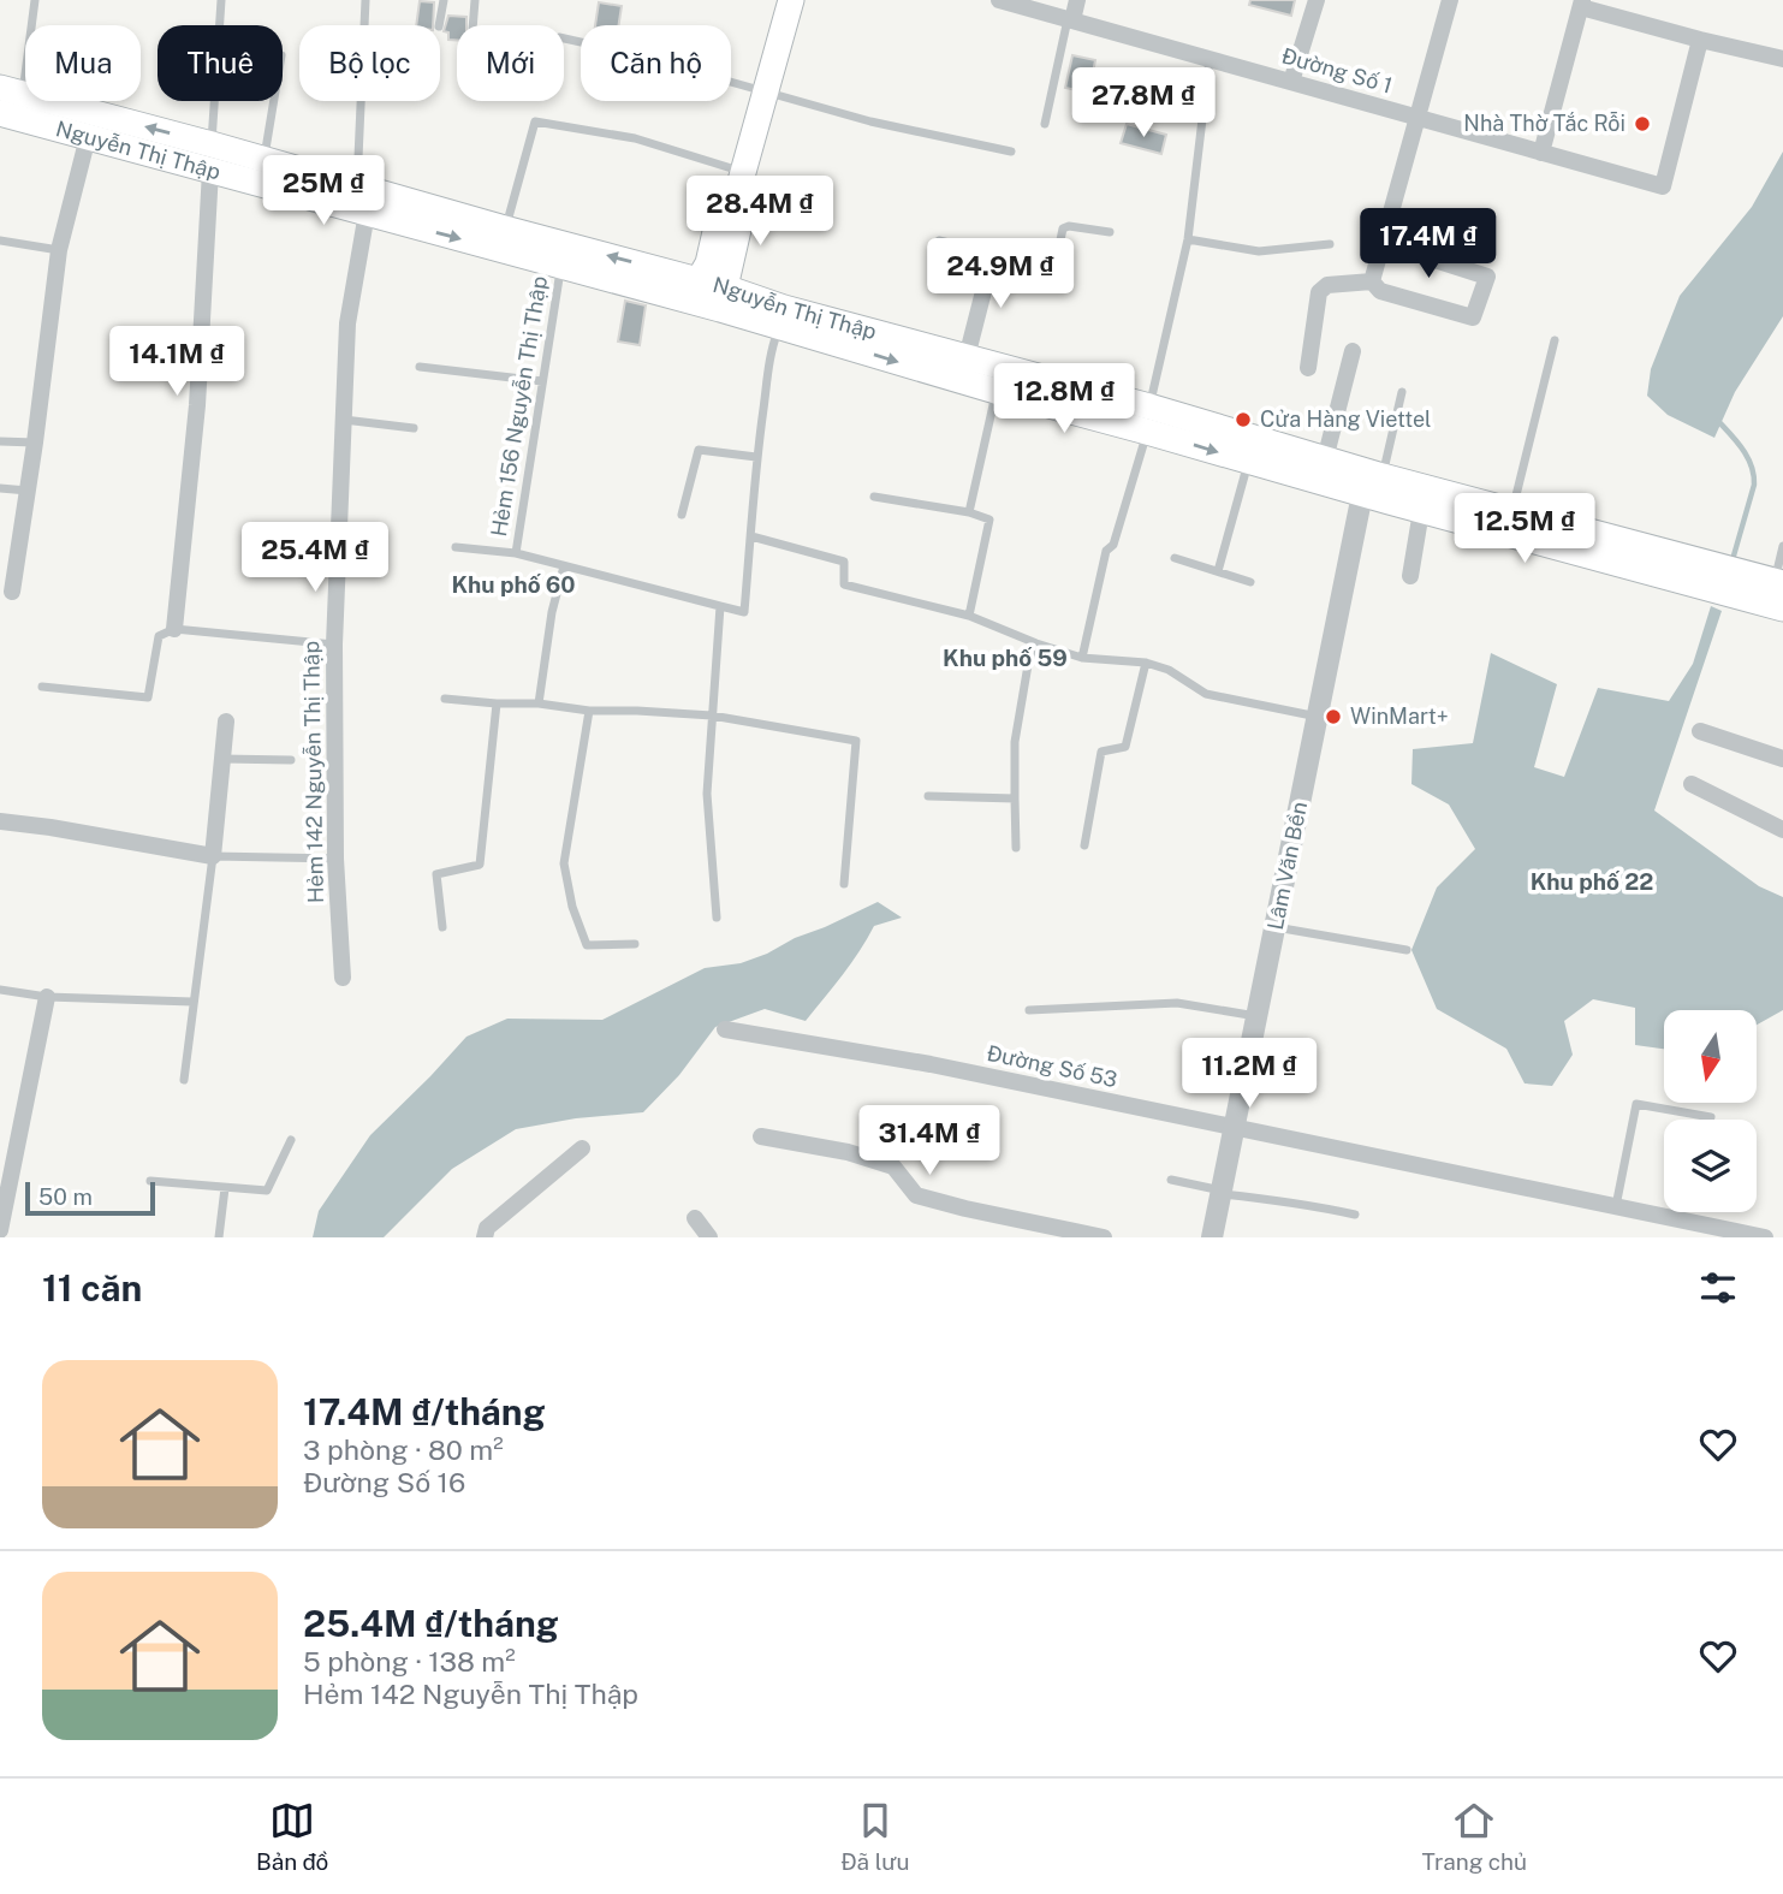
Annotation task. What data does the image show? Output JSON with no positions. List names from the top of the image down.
{
  "streets": {
    "main road": ["Nguyễn Thị Thập"],
    "street": [
      "Đường Số 1",
      "Hẻm 142 Nguyễn Thị Thập",
      "Lâm Văn Bền",
      "Đường Số 53"
    ],
    "lane": ["Hẻm 156 Nguyễn Thị Thập"]
  },
  "crossings": [
    ["Nguyễn Thị Thập", "Hẻm 156 Nguyễn Thị Thập"],
    ["Nguyễn Thị Thập", "Hẻm 142 Nguyễn Thị Thập"],
    ["Nguyễn Thị Thập", "Lâm Văn Bền"],
    ["Lâm Văn Bền", "Đường Số 53"]
  ],
  "districts": ["Khu phố 60", "Khu phố 59", "Khu phố 22"],
  "places": ["Nhà Thờ Tắc Rỗi", "Cửa Hàng Viettel", "WinMart+"],
  "scale_bar": "50 m",
  "north": "bottom",
  "page": {
    "chip": [
      "Mua",
      "Thuê",
      "Bộ lọc",
      "Mới",
      "Căn hộ"
    ],
    "price": [
      "27.8M ₫",
      "25M ₫",
      "28.4M ₫",
      "17.4M ₫",
      "24.9M ₫",
      "14.1M ₫",
      "12.8M ₫",
      "12.5M ₫",
      "25.4M ₫",
      "11.2M ₫",
      "31.4M ₫"
    ],
    "scale": "50 m",
    "heading": "11 căn",
    "list": [
      {
        "name": "17.4M ₫/tháng",
        "note": "3 phòng · 80 m² · Đường Số 16"
      },
      {
        "name": "25.4M ₫/tháng",
        "note": "5 phòng · 138 m² · Hẻm 142 Nguyễn Thị Thập"
      }
    ],
    "tabs": ["Bản đồ", "Đã lưu", "Trang chủ"]
  }
}
